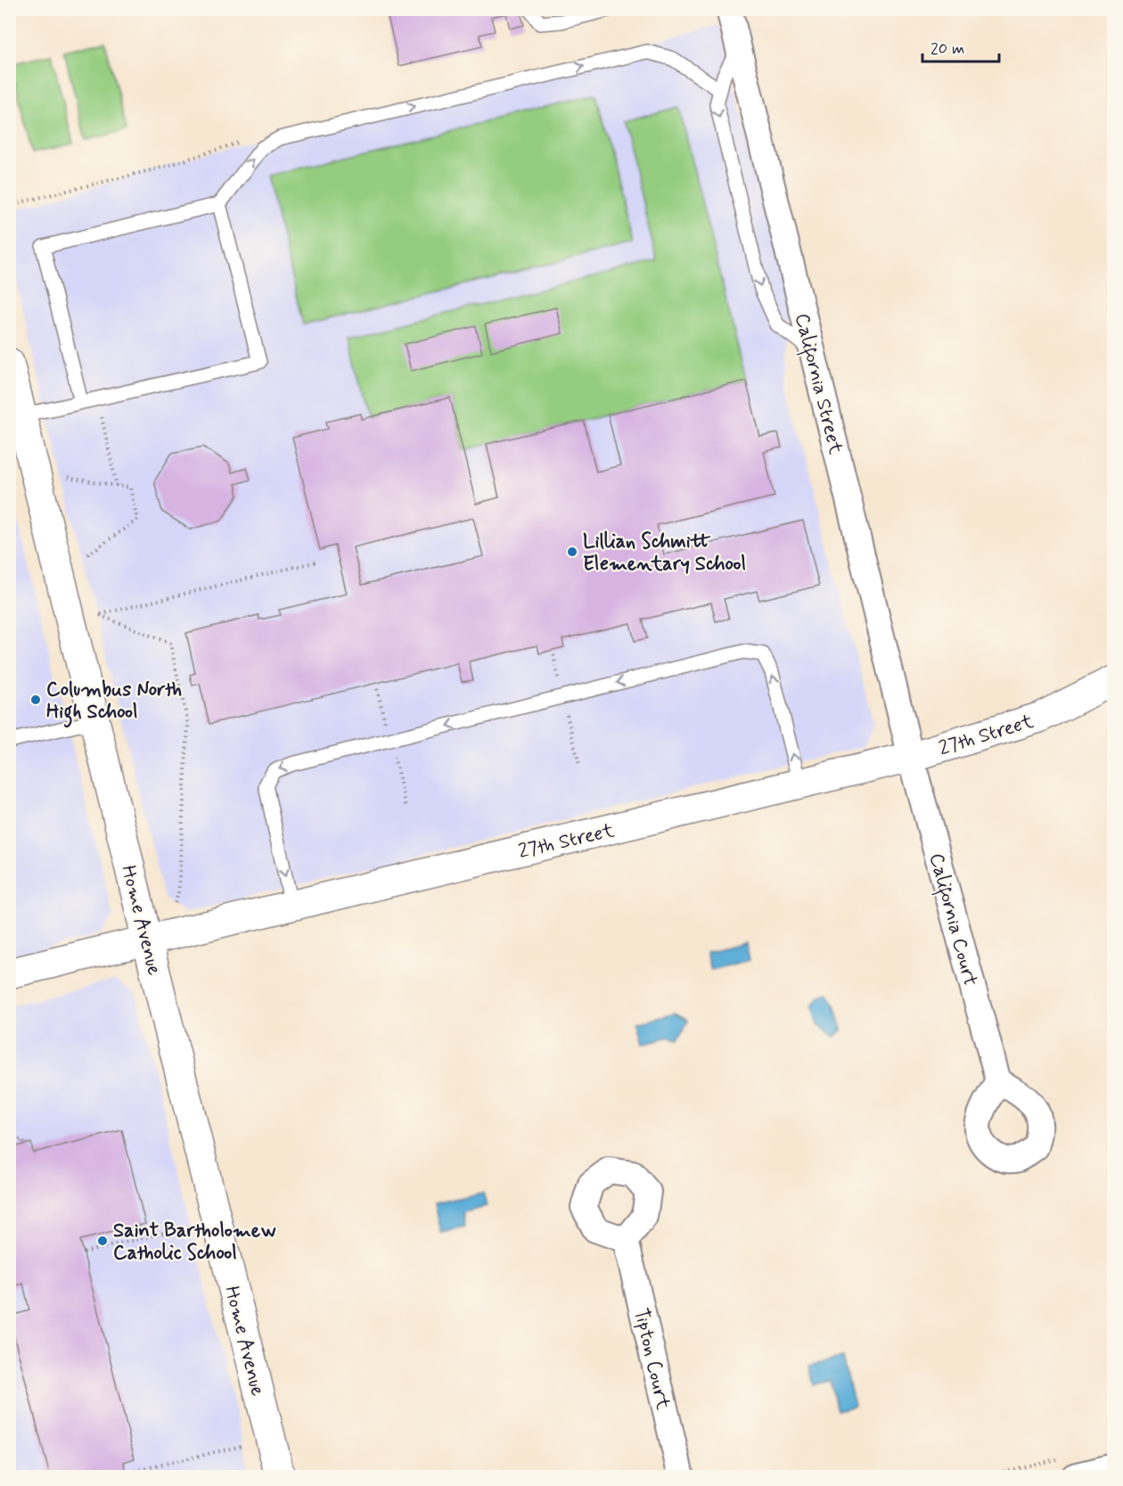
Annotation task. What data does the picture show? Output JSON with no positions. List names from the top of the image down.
{
  "streets": {
    "street": [
      "California Street",
      "27th Street",
      "California Court",
      "Home Avenue",
      "Tipton Court"
    ]
  },
  "crossings": [
    ["California Street", "27th Street"],
    ["California Street", "California Court"],
    ["27th Street", "California Court"],
    ["27th Street", "Home Avenue"]
  ],
  "places": ["Lillian Schmitt Elementary School", "Columbus North High School", "Saint Bartholomew Catholic School"],
  "scale_bar": "20 m"
}
